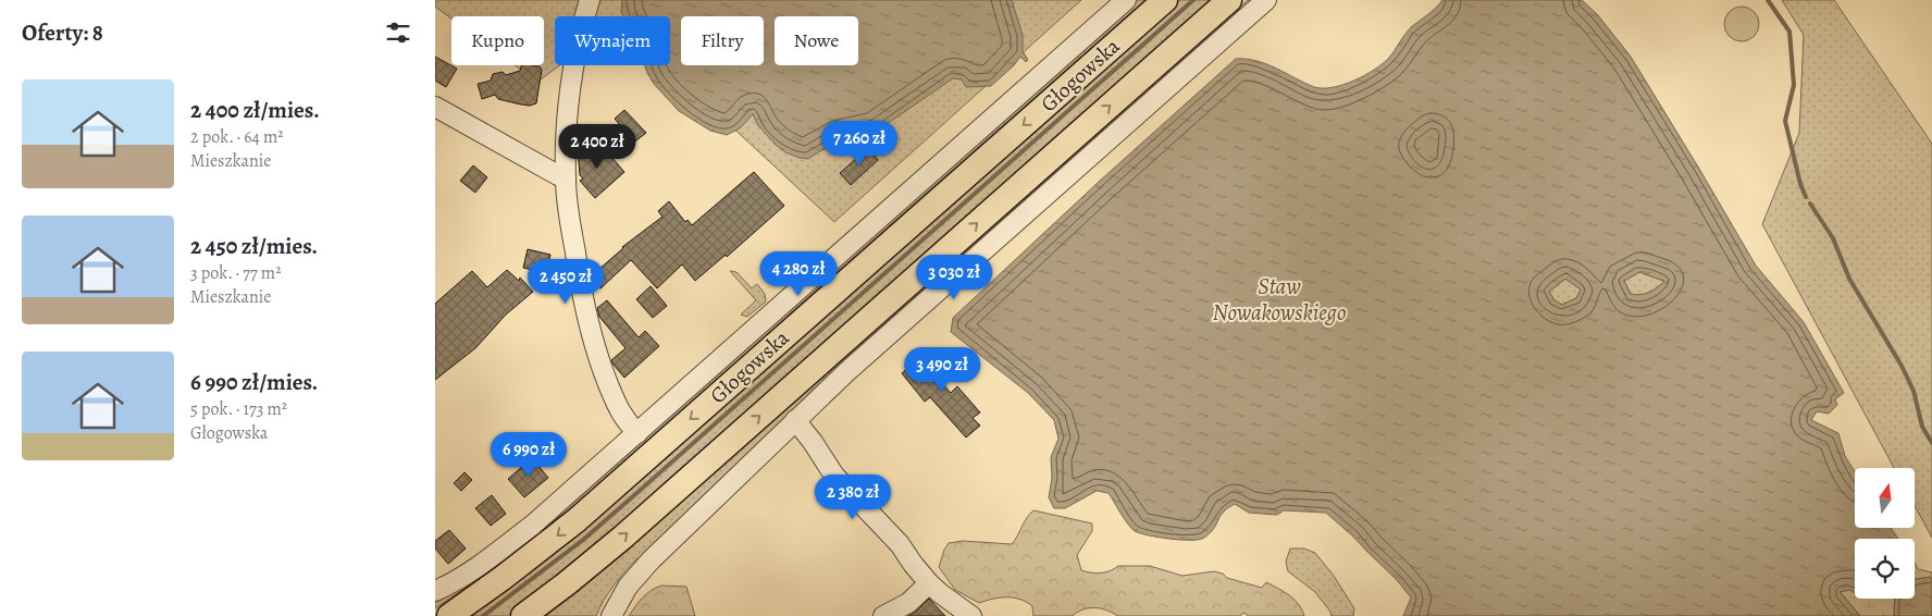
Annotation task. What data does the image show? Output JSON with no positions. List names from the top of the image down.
{
  "streets": {
    "main road": ["Głogowska"]
  },
  "water": ["Staw Nowakowskiego"],
  "north": "top",
  "page": {
    "heading": "Oferty: 8",
    "chip": [
      "Kupno",
      "Wynajem",
      "Filtry",
      "Nowe"
    ],
    "list": [
      {
        "name": "2 400 zł/mies.",
        "note": "2 pok. · 64 m² · Mieszkanie"
      },
      {
        "name": "2 450 zł/mies.",
        "note": "3 pok. · 77 m² · Mieszkanie"
      },
      {
        "name": "6 990 zł/mies.",
        "note": "5 pok. · 173 m² · Głogowska"
      }
    ],
    "price": [
      "7 260 zł",
      "2 400 zł",
      "4 280 zł",
      "3 030 zł",
      "2 450 zł",
      "3 490 zł",
      "6 990 zł",
      "2 380 zł"
    ]
  }
}
